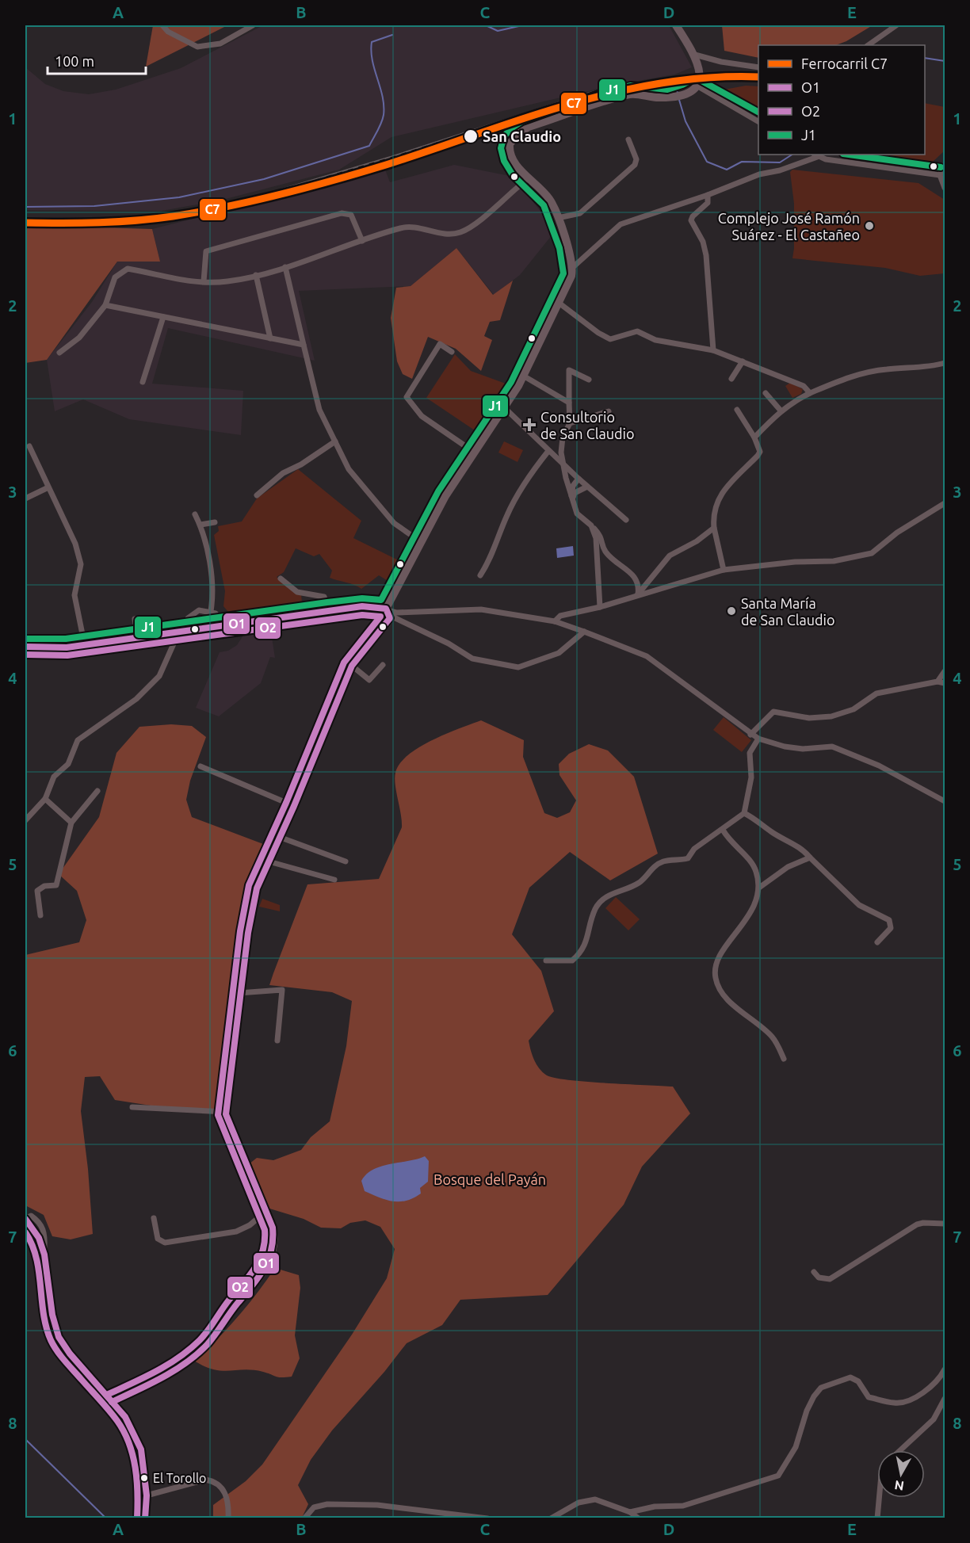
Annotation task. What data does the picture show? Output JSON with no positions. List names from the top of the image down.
{
  "parks": ["Bosque del Payán"],
  "places": {
    "other": [
      "San Claudio",
      "Complejo José Ramón Suárez - El Castañeo",
      "Santa María de San Claudio",
      "El Torollo"
    ],
    "health": ["Consultorio de San Claudio"]
  },
  "lines": [
    "rail line C7",
    "transit line J1",
    "transit line O1",
    "transit line O2"
  ],
  "legend": [
    "Ferrocarril C7",
    "O1",
    "O2",
    "J1"
  ],
  "scale_bar": "100 m",
  "north": "bottom",
  "grid": {
    "columns": [
      "A",
      "B",
      "C",
      "D",
      "E"
    ],
    "rows": [
      "1",
      "2",
      "3",
      "4",
      "5",
      "6",
      "7",
      "8"
    ]
  }
}
